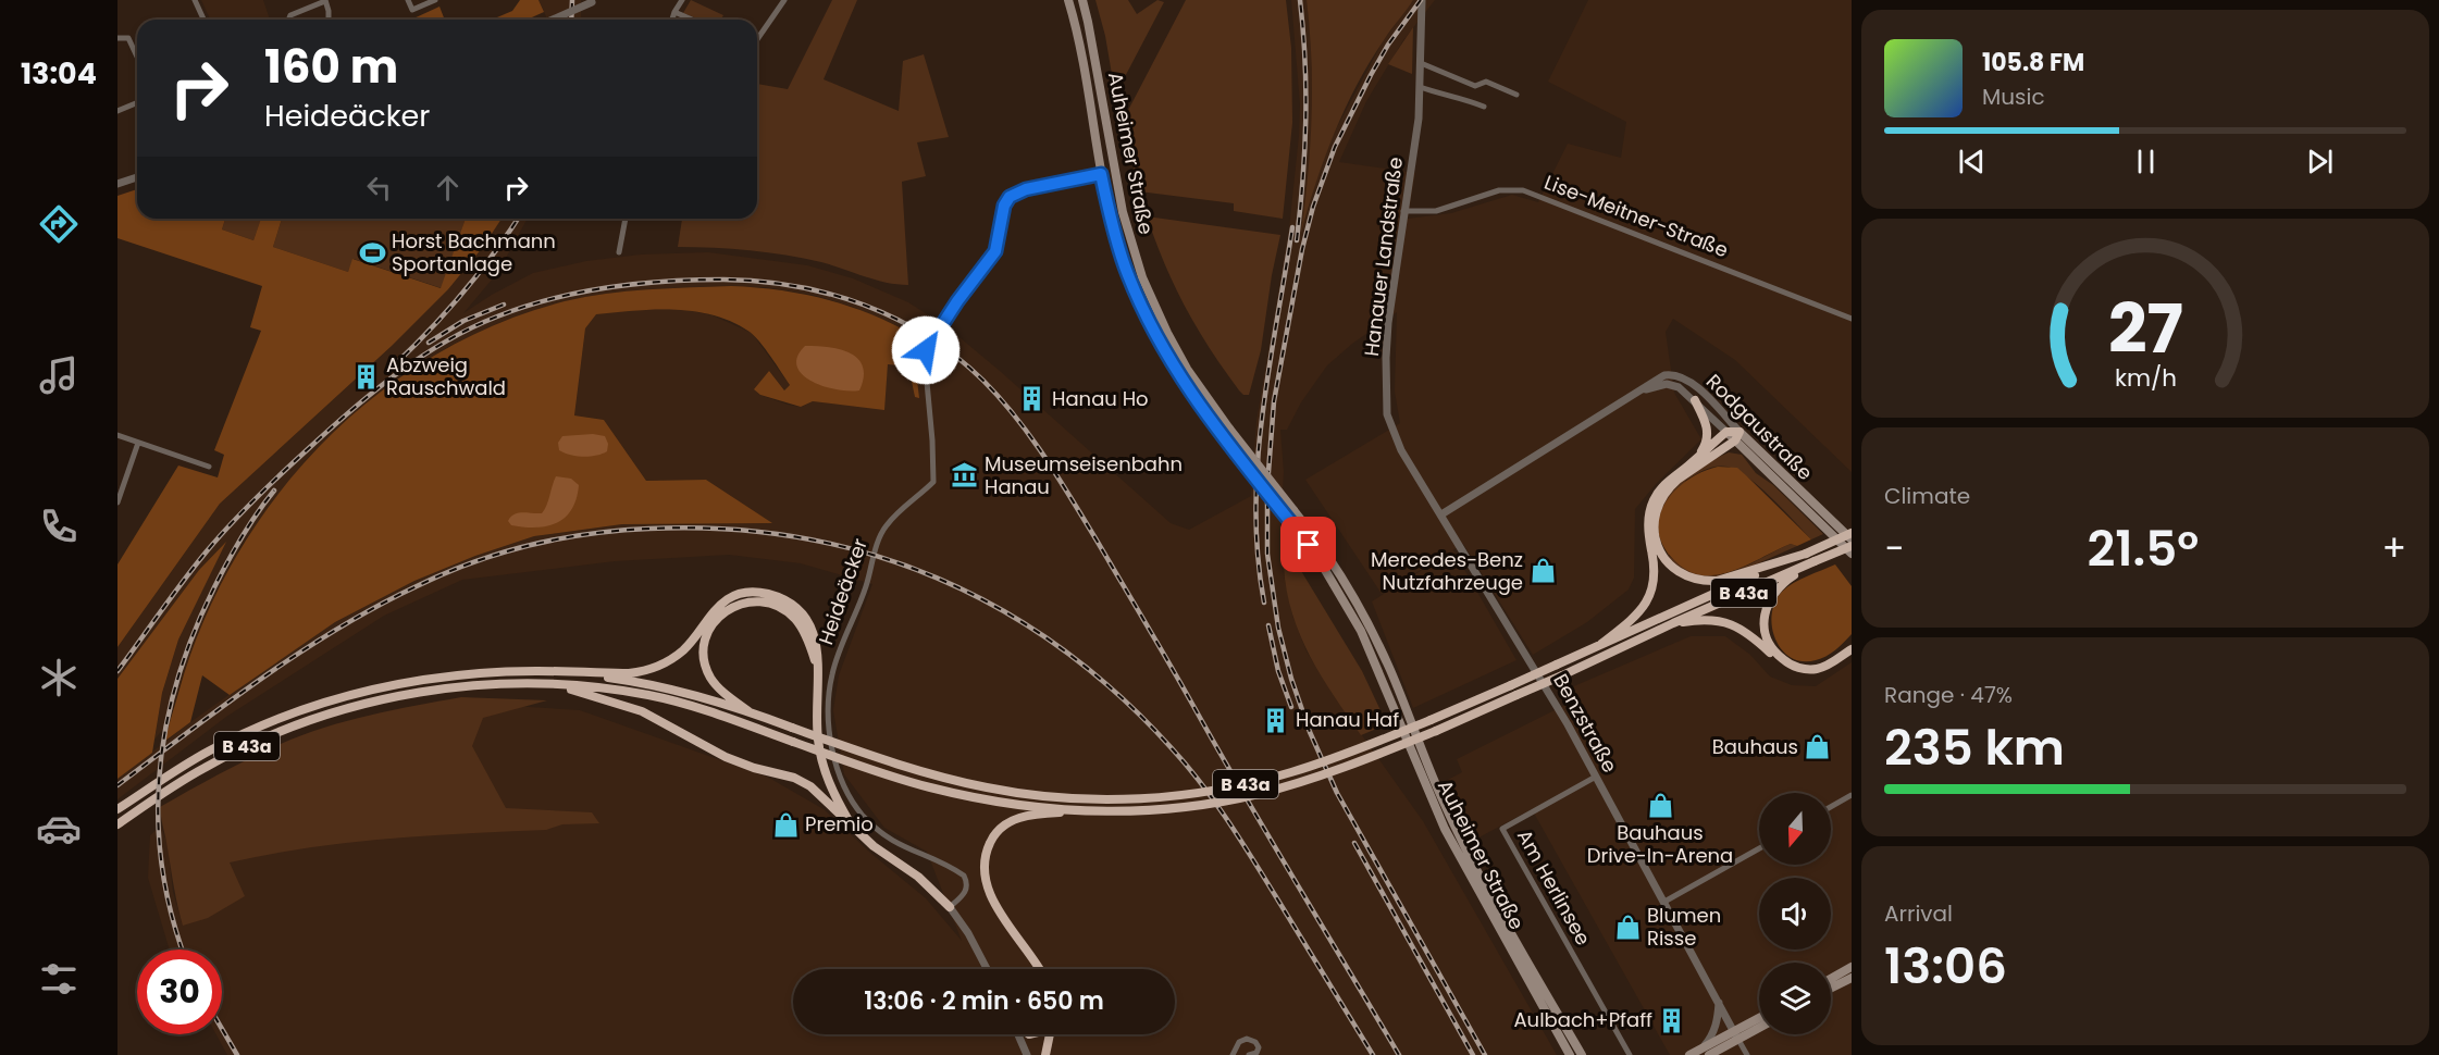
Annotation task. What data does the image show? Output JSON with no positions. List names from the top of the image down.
{
  "streets": {
    "highway": ["B 43a"],
    "main road": ["Auheimer Straße", "Rodgaustraße"],
    "street": [
      "Lise-Meitner-Straße",
      "Hanauer Landstraße",
      "Heideäcker",
      "Benzstraße",
      "Am Herlinsee"
    ]
  },
  "crossings": [
    ["Auheimer Straße", "Heideäcker"],
    ["Lise-Meitner-Straße", "Hanauer Landstraße"],
    ["Hanauer Landstraße", "Benzstraße"],
    ["Rodgaustraße", "Benzstraße"],
    ["Benzstraße", "Am Herlinsee"]
  ],
  "places": {
    "sports": ["Horst Bachmann Sportanlage"],
    "building": [
      "Abzweig Rauschwald",
      "Hanau Ho",
      "Hanau Haf",
      "Aulbach+Pfaff"
    ],
    "museum": ["Museumseisenbahn Hanau"],
    "shop": [
      "Mercedes-Benz Nutzfahrzeuge",
      "Bauhaus",
      "Bauhaus Drive-In-Arena",
      "Premio",
      "Blumen Risse"
    ]
  },
  "north": "bottom",
  "page": {
    "tabs": "13:04",
    "turn": ["160 m", "Heideäcker"],
    "song": ["105.8 FM", "Music"],
    "tile": [
      "Climate",
      ["Range · 47%", "235 km"],
      ["Arrival", "13:06"]
    ],
    "heat": ["−", "21.5°", "+"],
    "limit": "30",
    "trip": "13:06 · 2 min · 650 m",
    "gauge": ["27", "km/h"]
  }
}
